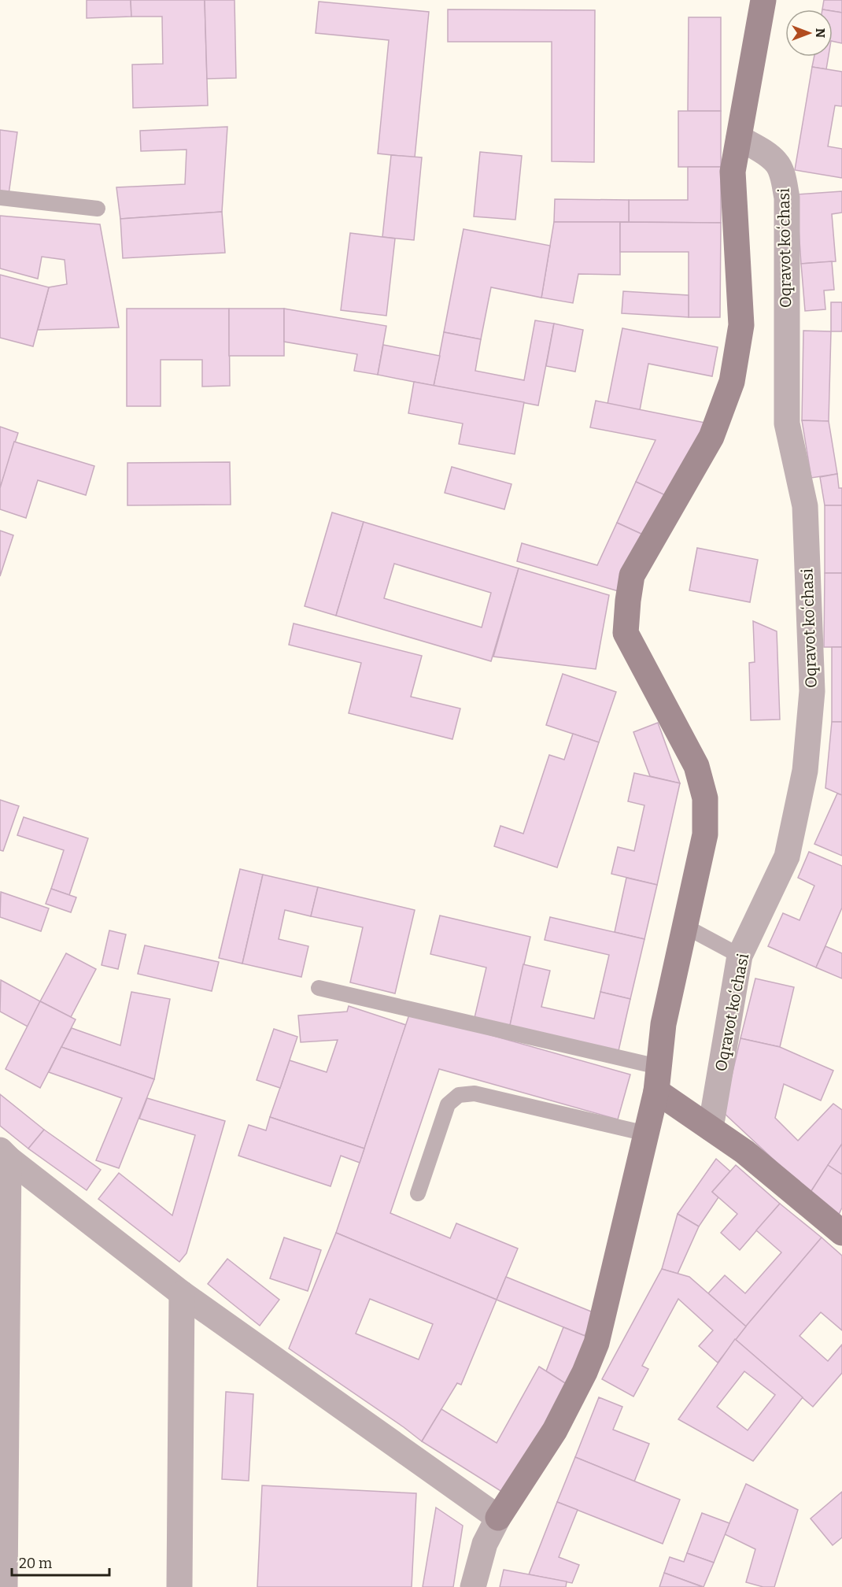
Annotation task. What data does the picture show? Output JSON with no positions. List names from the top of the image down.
{
  "streets": {
    "street": ["Oqravot koʻchasi"]
  },
  "scale_bar": "20 m",
  "north": "right"
}
